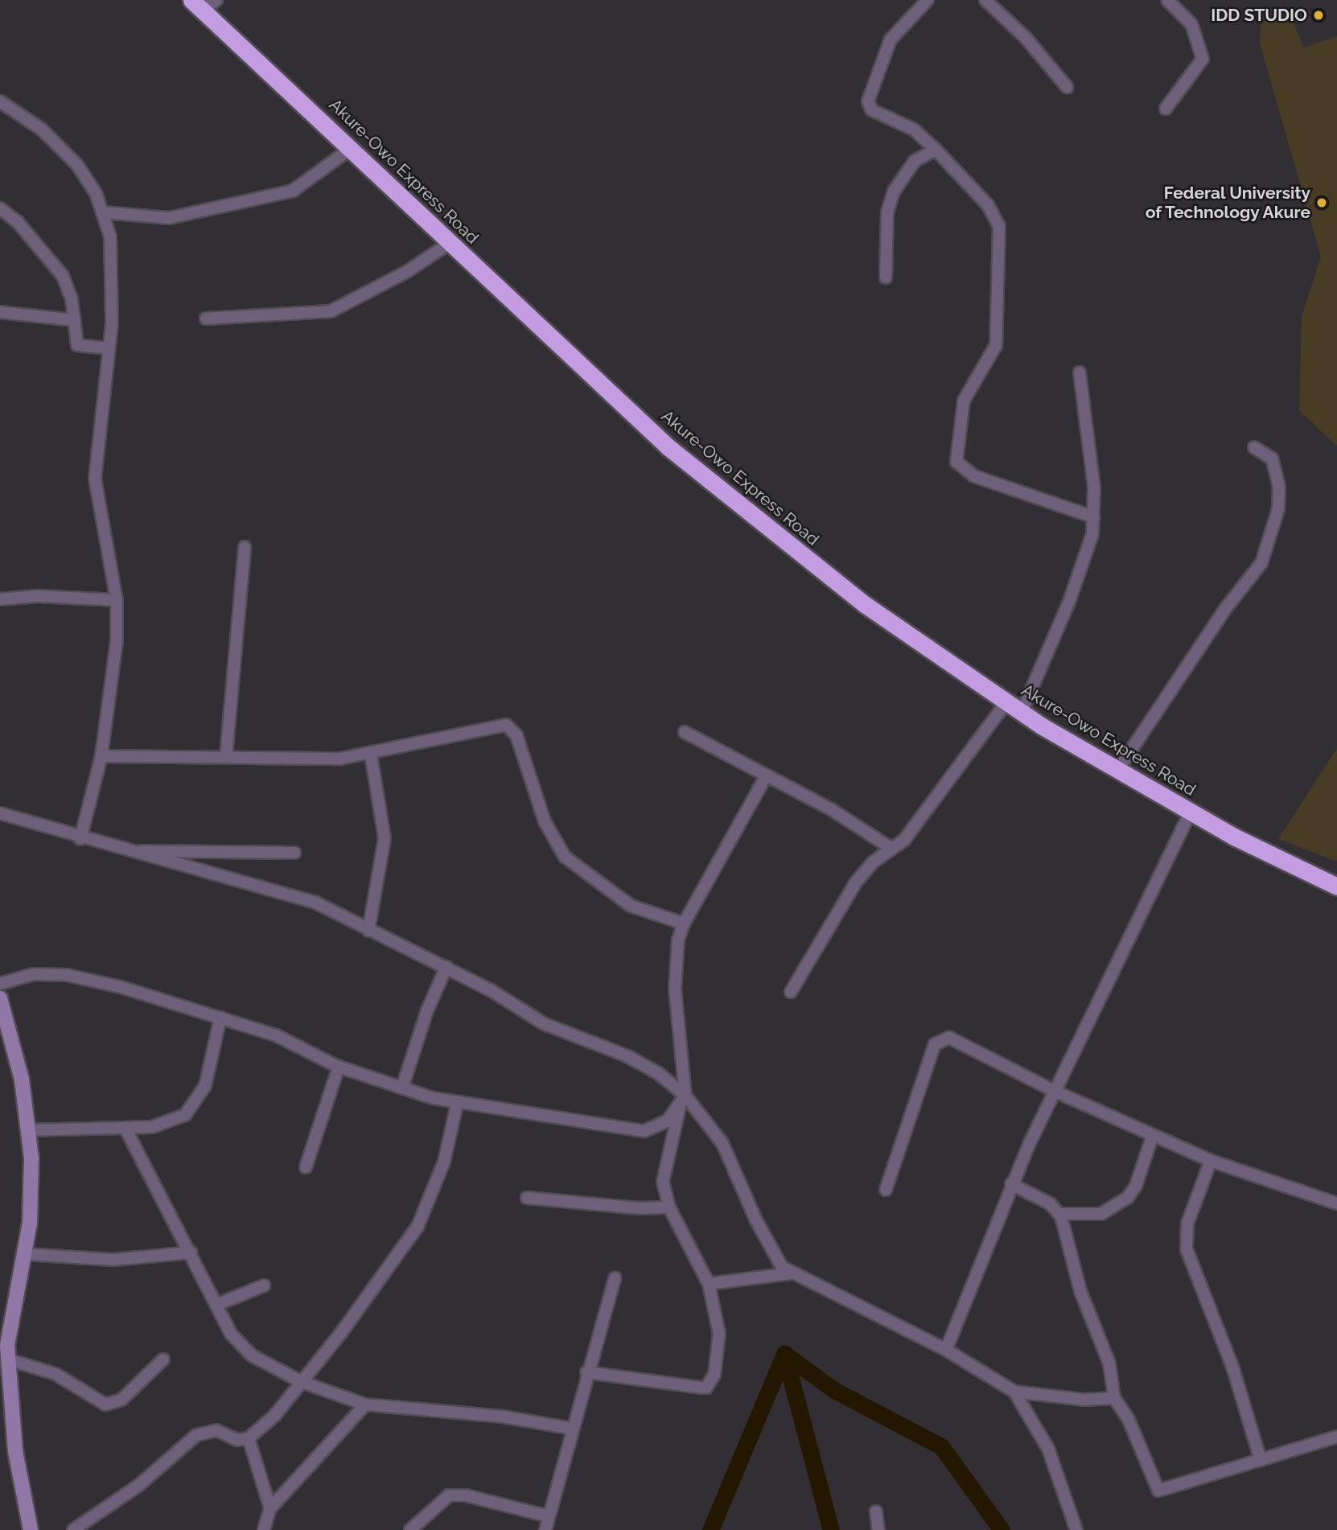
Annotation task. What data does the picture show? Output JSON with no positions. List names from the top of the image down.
{
  "streets": {
    "highway": ["Akure-Owo Express Road"]
  },
  "places": ["IDD STUDIO", "Federal University of Technology Akure"]
}
